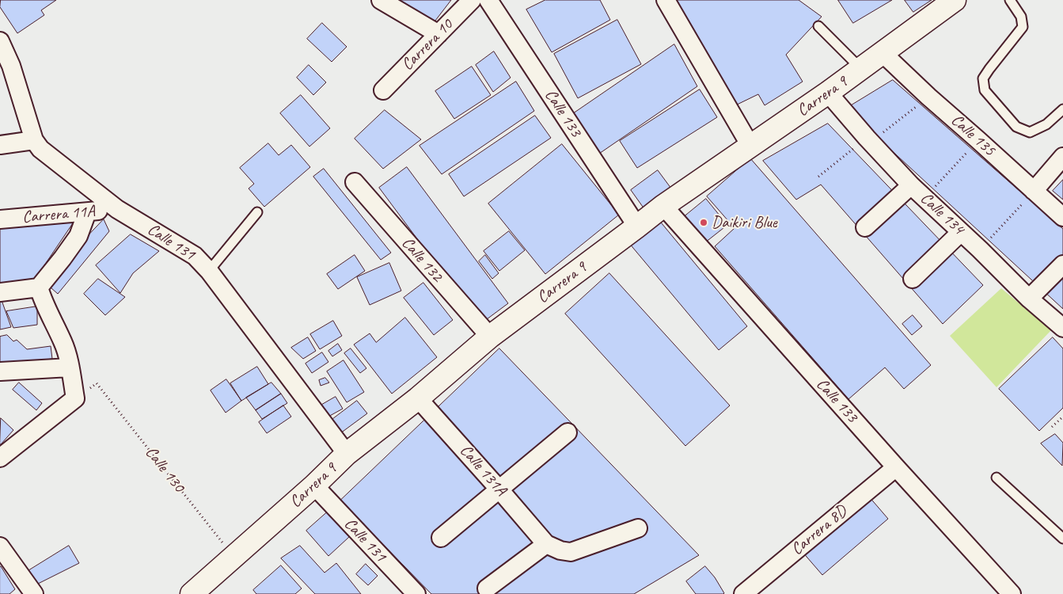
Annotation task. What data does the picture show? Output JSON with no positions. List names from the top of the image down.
{
  "streets": {
    "street": [
      "Carrera 10",
      "Carrera 9",
      "Calle 133",
      "Calle 135",
      "Calle 134",
      "Carrera 11A",
      "Calle 131",
      "Calle 132",
      "Calle 131A",
      "Carrera 8D"
    ],
    "path": ["Calle 130"]
  },
  "crossings": [
    ["Carrera 9", "Calle 133"],
    ["Carrera 9", "Calle 135"],
    ["Carrera 9", "Calle 134"],
    ["Carrera 9", "Calle 131"],
    ["Carrera 9", "Calle 132"],
    ["Carrera 9", "Calle 130"],
    ["Carrera 9", "Calle 131A"],
    ["Calle 133", "Carrera 8D"],
    ["Carrera 11A", "Calle 131"]
  ],
  "places": ["Daikiri Blue"]
}
